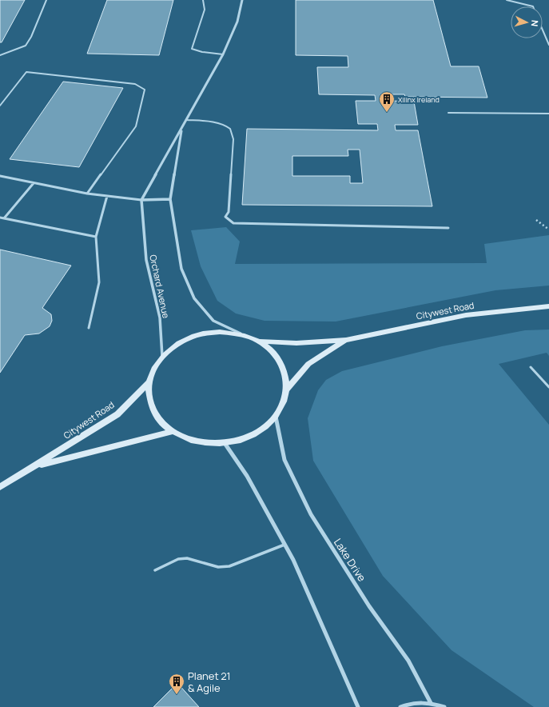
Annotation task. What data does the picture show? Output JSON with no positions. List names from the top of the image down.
{
  "streets": {
    "main road": ["Citywest Road"],
    "street": ["Orchard Avenue", "Lake Drive"]
  },
  "places": {
    "building": ["Xilinx Ireland", "Planet 21 & Agile"]
  },
  "north": "right"
}
